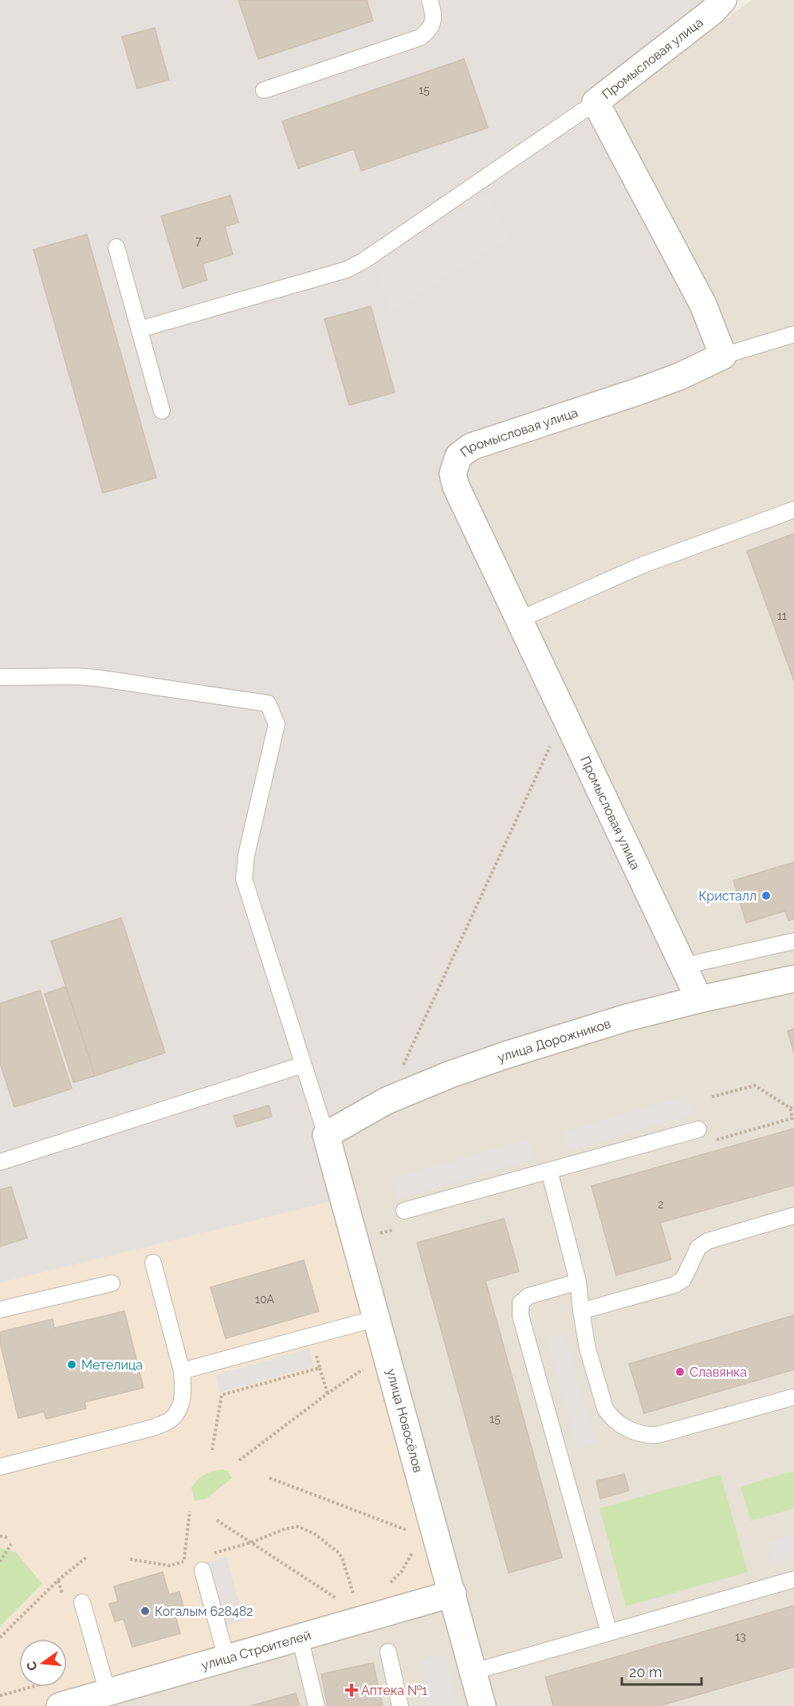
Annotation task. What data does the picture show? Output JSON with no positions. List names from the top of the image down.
{
  "streets": {
    "street": [
      "Промысловая улица",
      "улица Дорожников",
      "улица Новосёлов",
      "улица Строителей"
    ]
  },
  "crossings": [
    ["Промысловая улица", "улица Дорожников"],
    ["улица Дорожников", "улица Новосёлов"],
    ["улица Новосёлов", "улица Строителей"]
  ],
  "places": {
    "other": [
      "Кристалл",
      "Метелица",
      "Славянка",
      "Когалым 628482"
    ],
    "health": ["Аптека №1"]
  },
  "house_numbers": [
    "15",
    "7",
    "11",
    "2",
    "10А",
    "15",
    "13"
  ],
  "scale_bar": "20 m",
  "north": "left"
}
